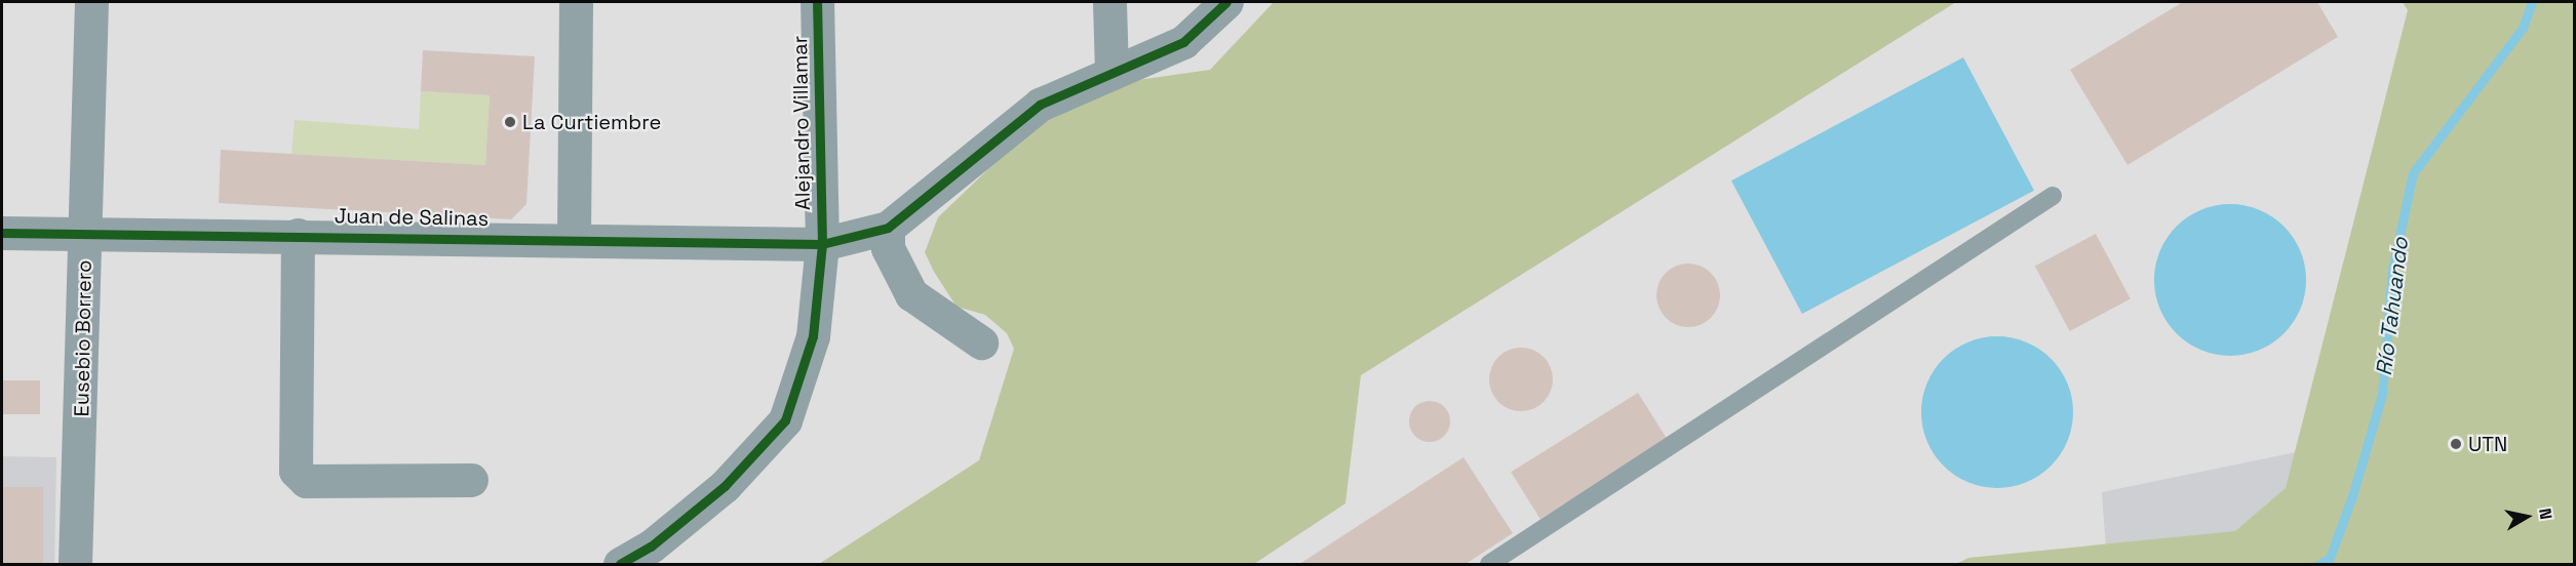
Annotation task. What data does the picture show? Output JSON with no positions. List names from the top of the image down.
{
  "streets": {
    "street": ["Alejandro Villamar", "Juan de Salinas", "Eusebio Borrero"]
  },
  "crossings": [
    ["Alejandro Villamar", "Juan de Salinas"],
    ["Juan de Salinas", "Eusebio Borrero"]
  ],
  "water": ["Río Tahuando"],
  "places": ["La Curtiembre", "UTN"],
  "north": "right"
}
